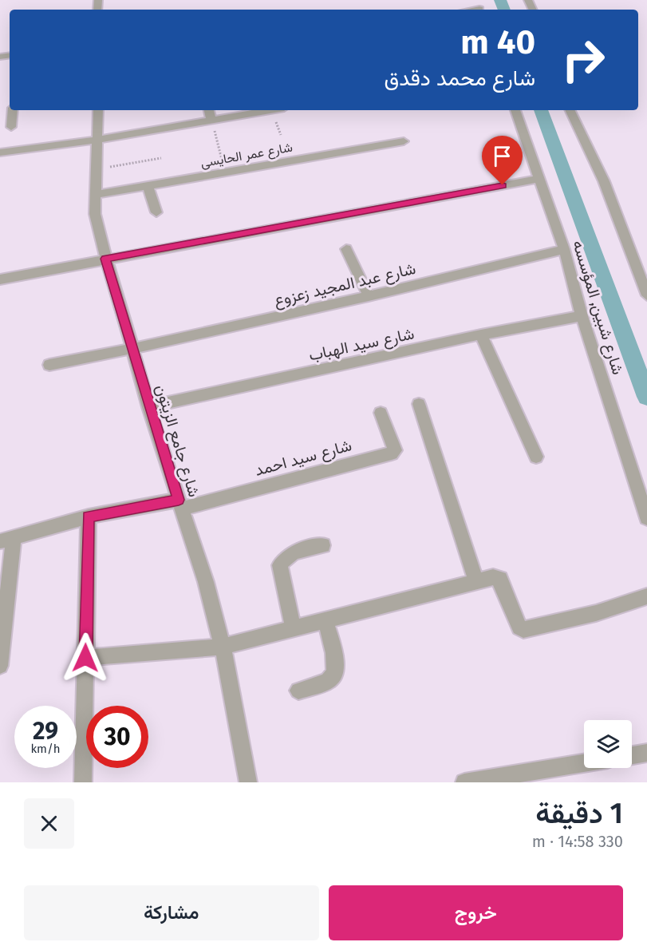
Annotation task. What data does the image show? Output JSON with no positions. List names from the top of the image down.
{
  "streets": {
    "street": [
      "شارع عمر الحايسى",
      "شارع عبد المجيد زعزوع",
      "شارع شبين, المؤسسه",
      "شارع سيد الهباب",
      "شارع جامع الزيتون",
      "شارع سيد احمد"
    ]
  },
  "crossings": [
    ["شارع عمر الحايسى", "شارع جامع الزيتون"],
    ["شارع عبد المجيد زعزوع", "شارع شبين, المؤسسه"],
    ["شارع عبد المجيد زعزوع", "شارع جامع الزيتون"],
    ["شارع شبين, المؤسسه", "شارع سيد الهباب"],
    ["شارع سيد الهباب", "شارع جامع الزيتون"],
    ["شارع جامع الزيتون", "شارع سيد احمد"]
  ],
  "page": {
    "turn": ["40 m", "شارع محمد دقدق"],
    "speed": "29 km/h",
    "limit": "30",
    "heading": ["1 دقيقة", "330 m · 14:58"],
    "buttons": ["خروج", "مشاركة"]
  }
}
